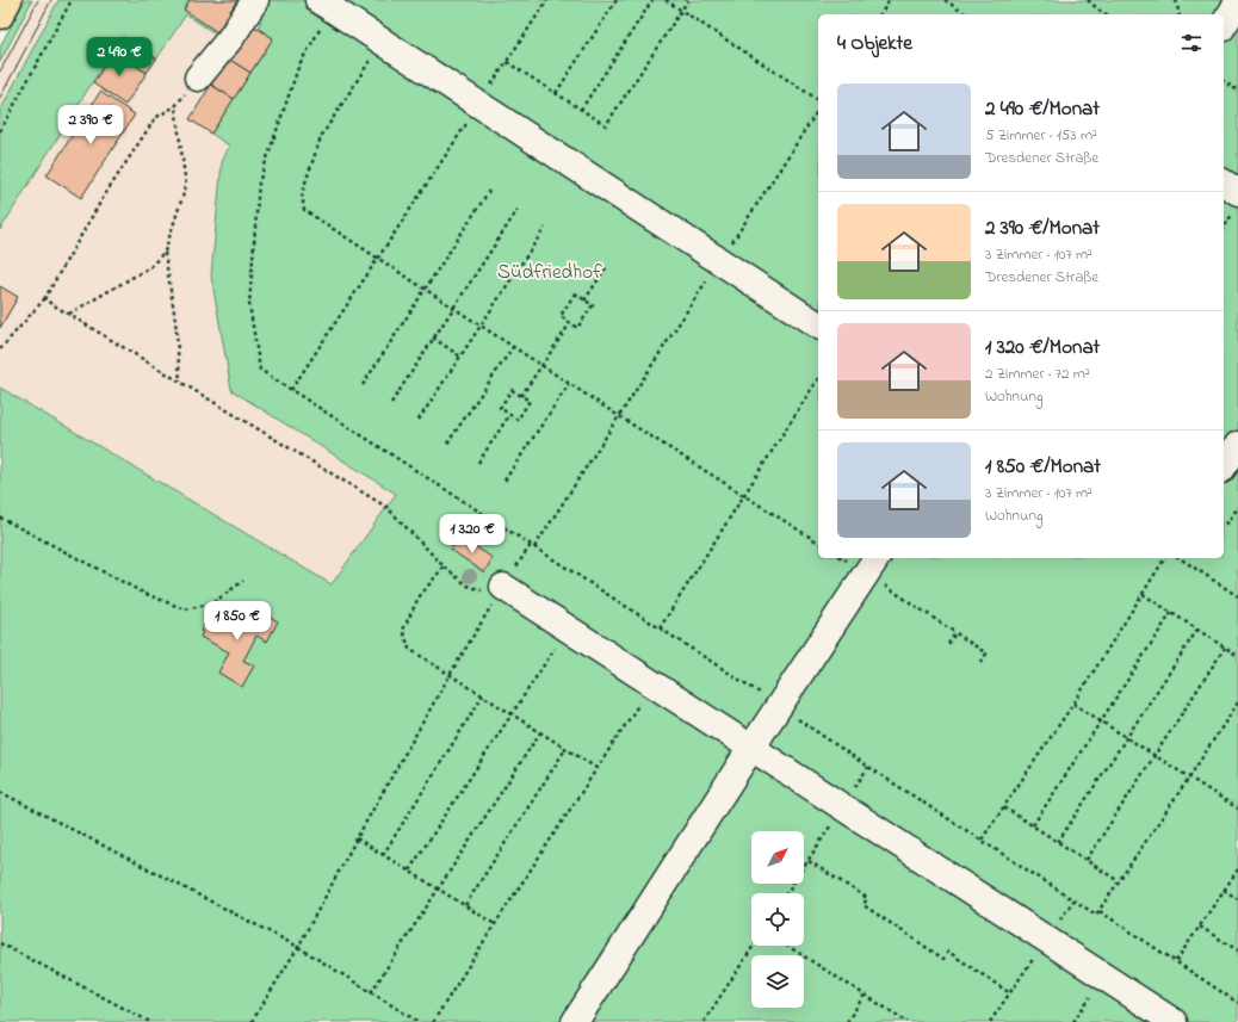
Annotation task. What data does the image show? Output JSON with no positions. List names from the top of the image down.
{
  "parks": ["Südfriedhof"],
  "north": "top right",
  "page": {
    "heading": "4 Objekte",
    "price": [
      "2 490 €",
      "2 390 €",
      "1 320 €",
      "1 850 €"
    ],
    "list": [
      {
        "name": "2 490 €/Monat",
        "note": "5 Zimmer · 153 m² · Dresdener Straße"
      },
      {
        "name": "2 390 €/Monat",
        "note": "3 Zimmer · 107 m² · Dresdener Straße"
      },
      {
        "name": "1 320 €/Monat",
        "note": "2 Zimmer · 72 m² · Wohnung"
      },
      {
        "name": "1 850 €/Monat",
        "note": "3 Zimmer · 107 m² · Wohnung"
      }
    ]
  }
}
